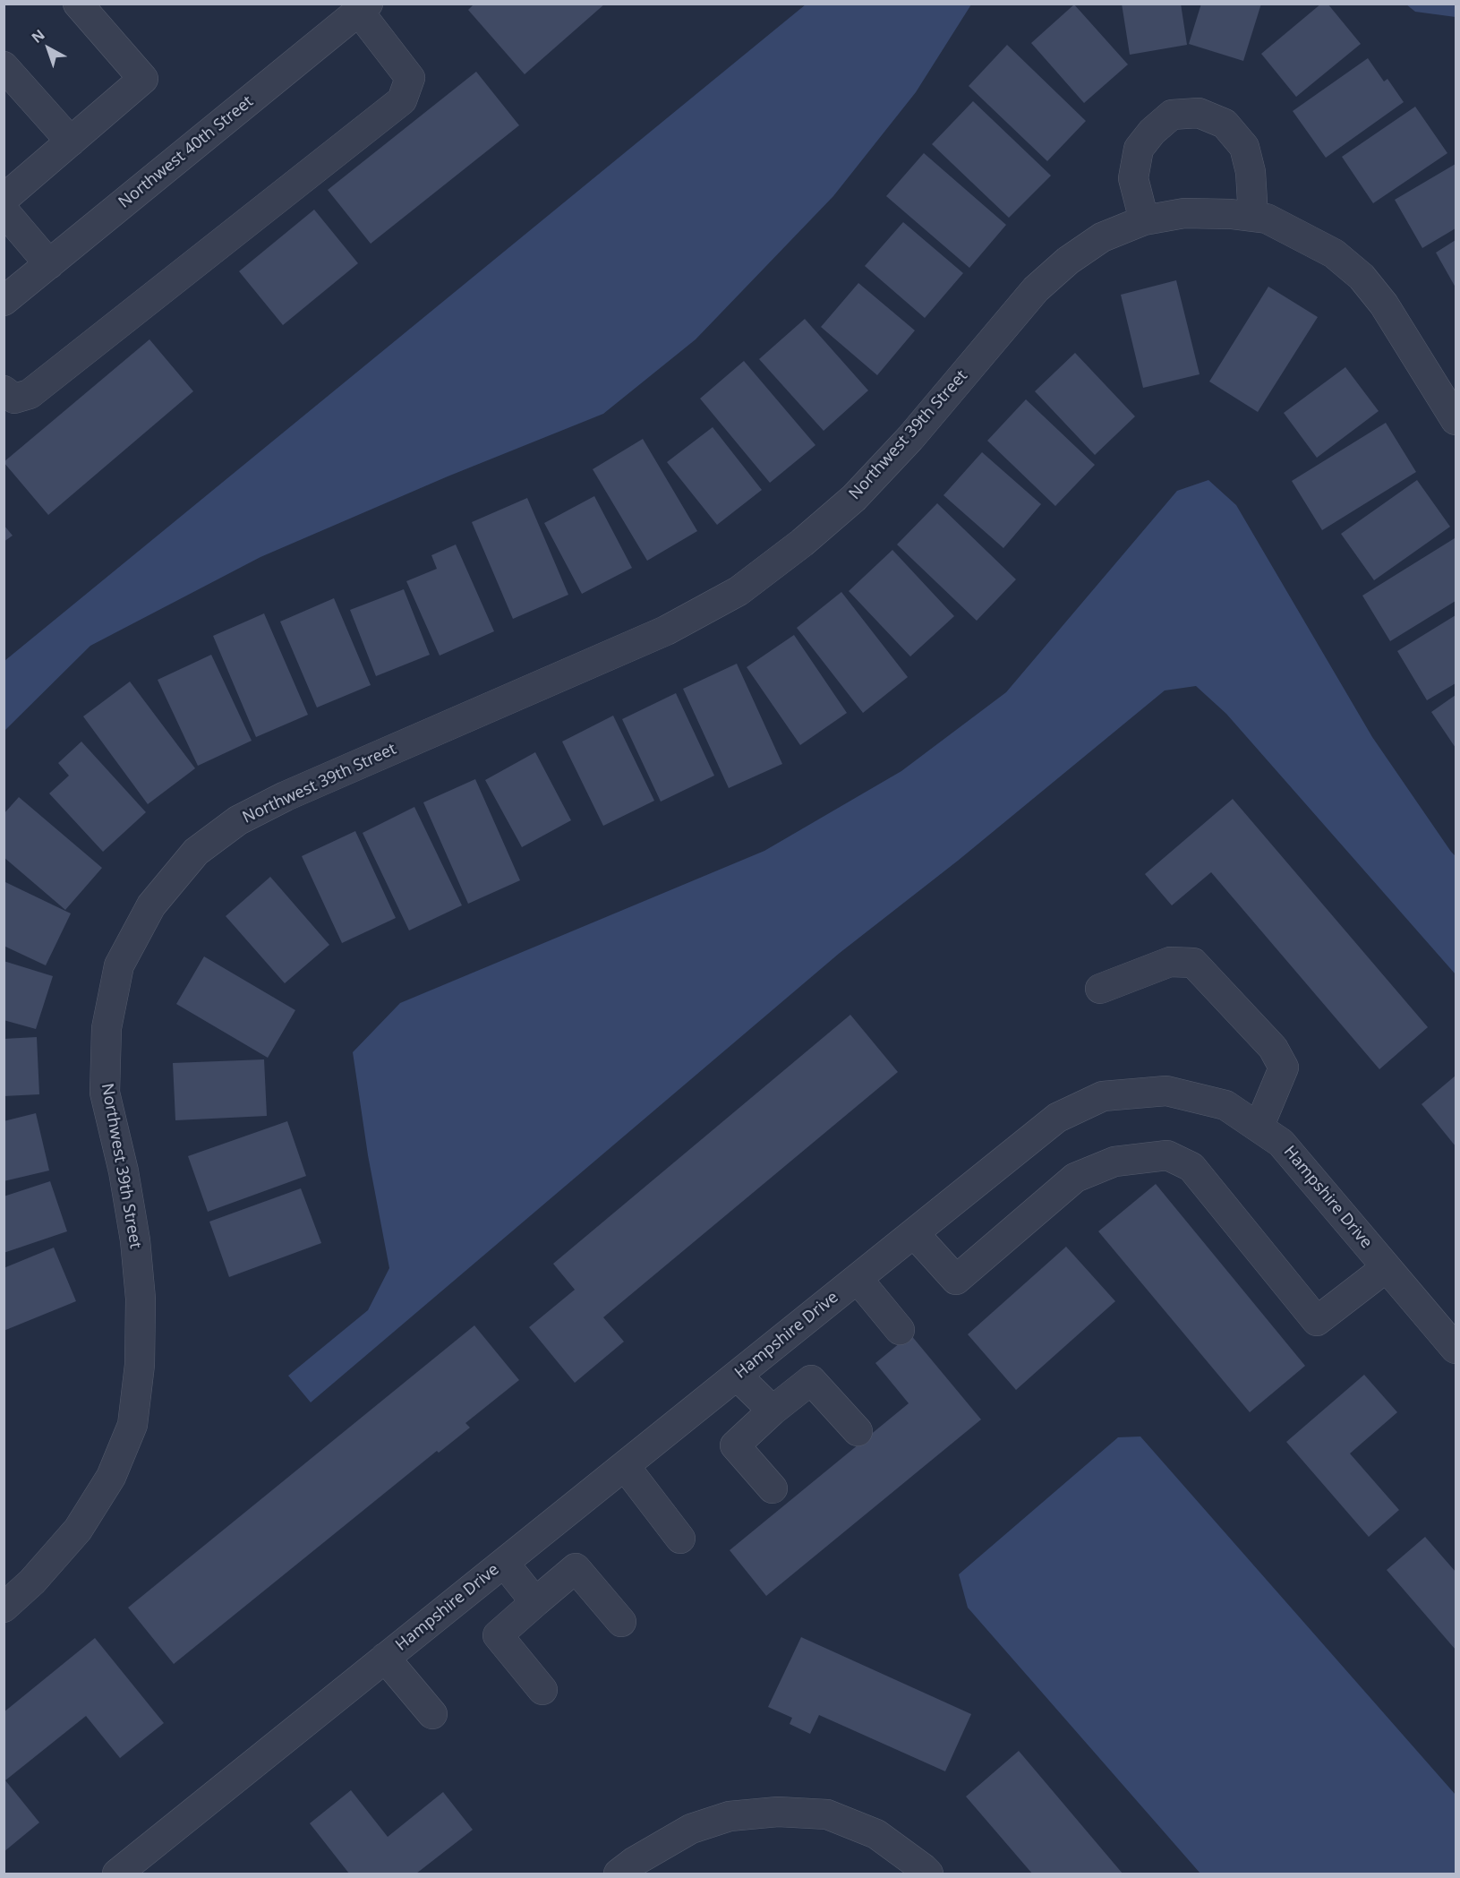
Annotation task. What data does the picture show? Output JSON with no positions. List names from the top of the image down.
{
  "streets": {
    "street": ["Northwest 40th Street", "Northwest 39th Street", "Hampshire Drive"]
  },
  "north": "top left"
}
